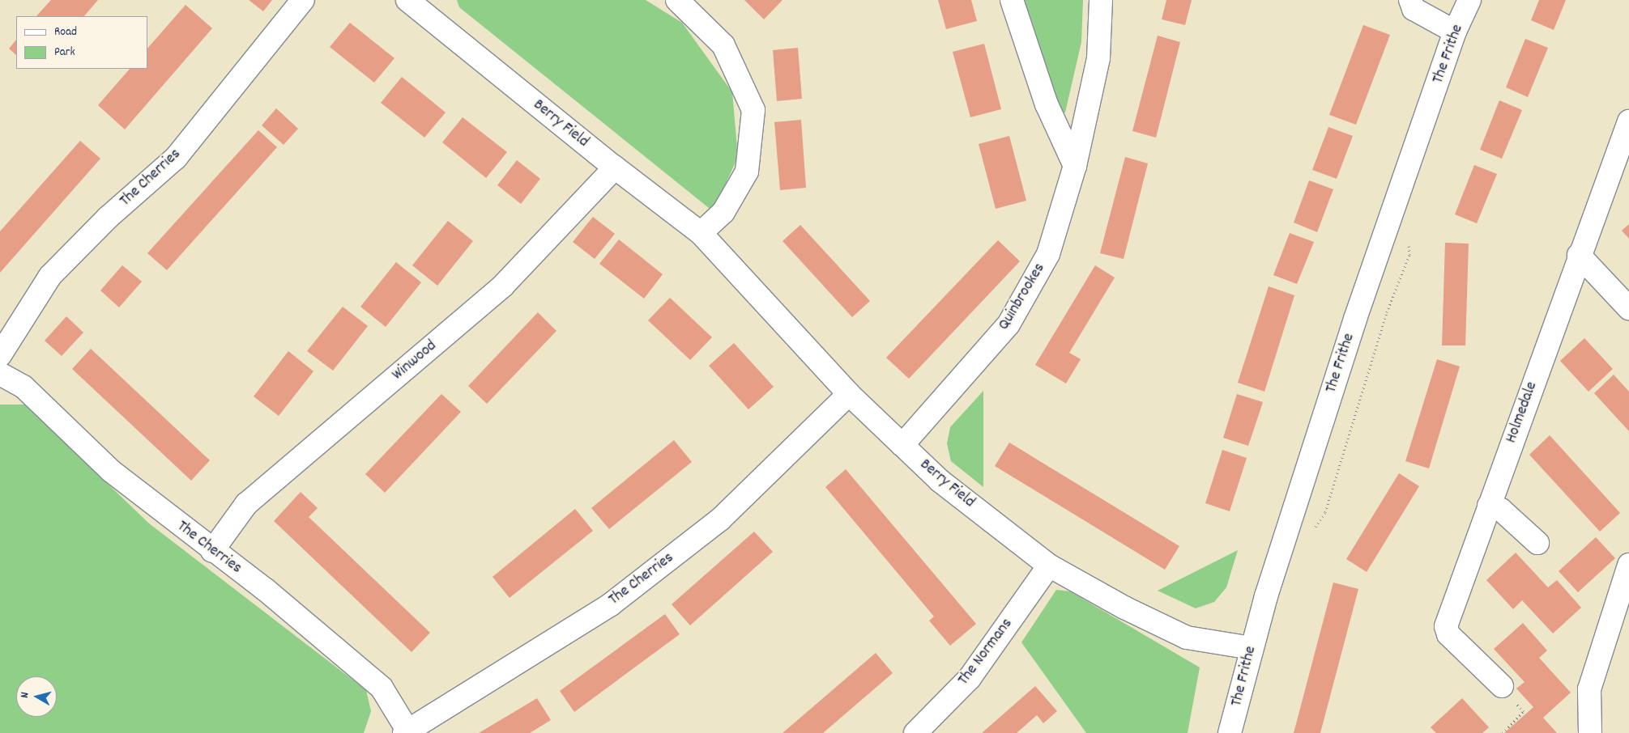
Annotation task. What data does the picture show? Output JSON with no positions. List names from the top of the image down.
{
  "streets": {
    "street": [
      "The Frithe",
      "Berry Field",
      "The Cherries",
      "Quinbrookes",
      "Winwood",
      "Holmedale",
      "The Normans"
    ]
  },
  "crossings": [
    ["The Frithe", "Berry Field"],
    ["Berry Field", "The Cherries"],
    ["Berry Field", "Quinbrookes"],
    ["Berry Field", "Winwood"],
    ["Berry Field", "The Normans"],
    ["The Cherries", "Winwood"]
  ],
  "legend": ["Road", "Park"],
  "north": "left"
}
